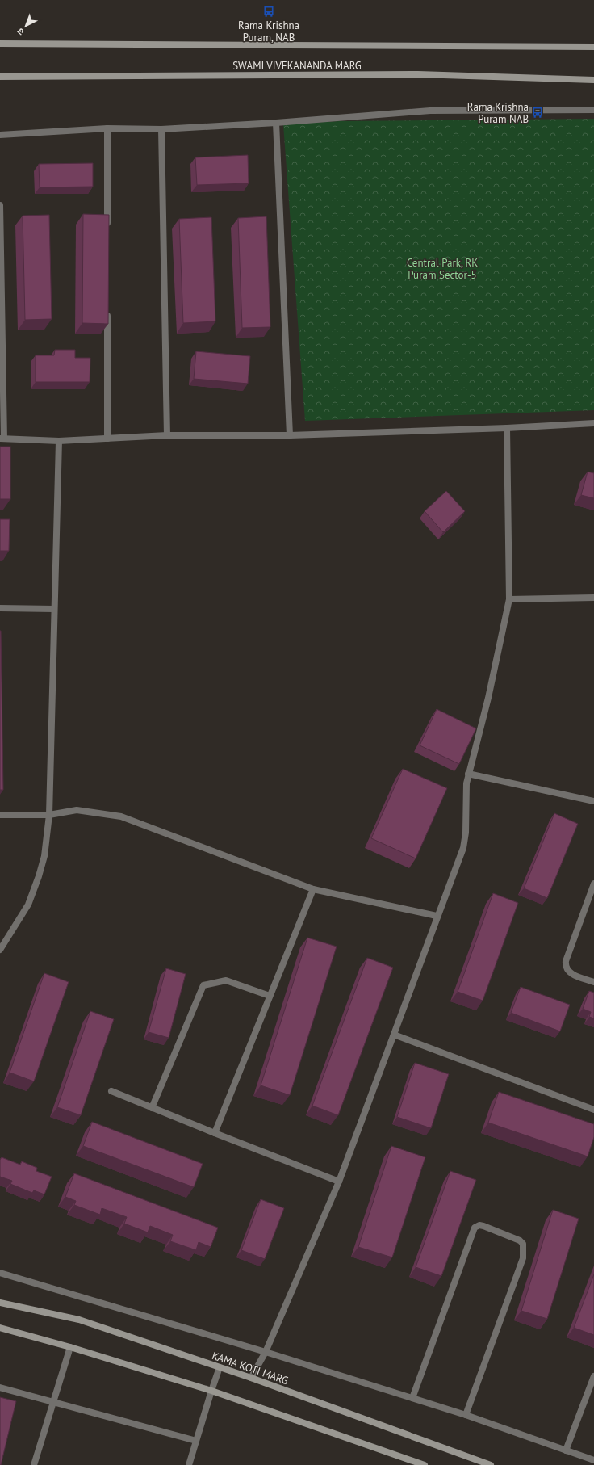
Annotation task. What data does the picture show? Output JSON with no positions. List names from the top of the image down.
{
  "streets": {
    "street": ["SWAMI VIVEKANANDA MARG", "KAMA KOTI MARG"]
  },
  "parks": ["Central Park, RK Puram Sector-5"],
  "places": {
    "bus stop": ["Rama Krishna Puram, NAB", "Rama Krishna Puram NAB"]
  },
  "north": "bottom left"
}
